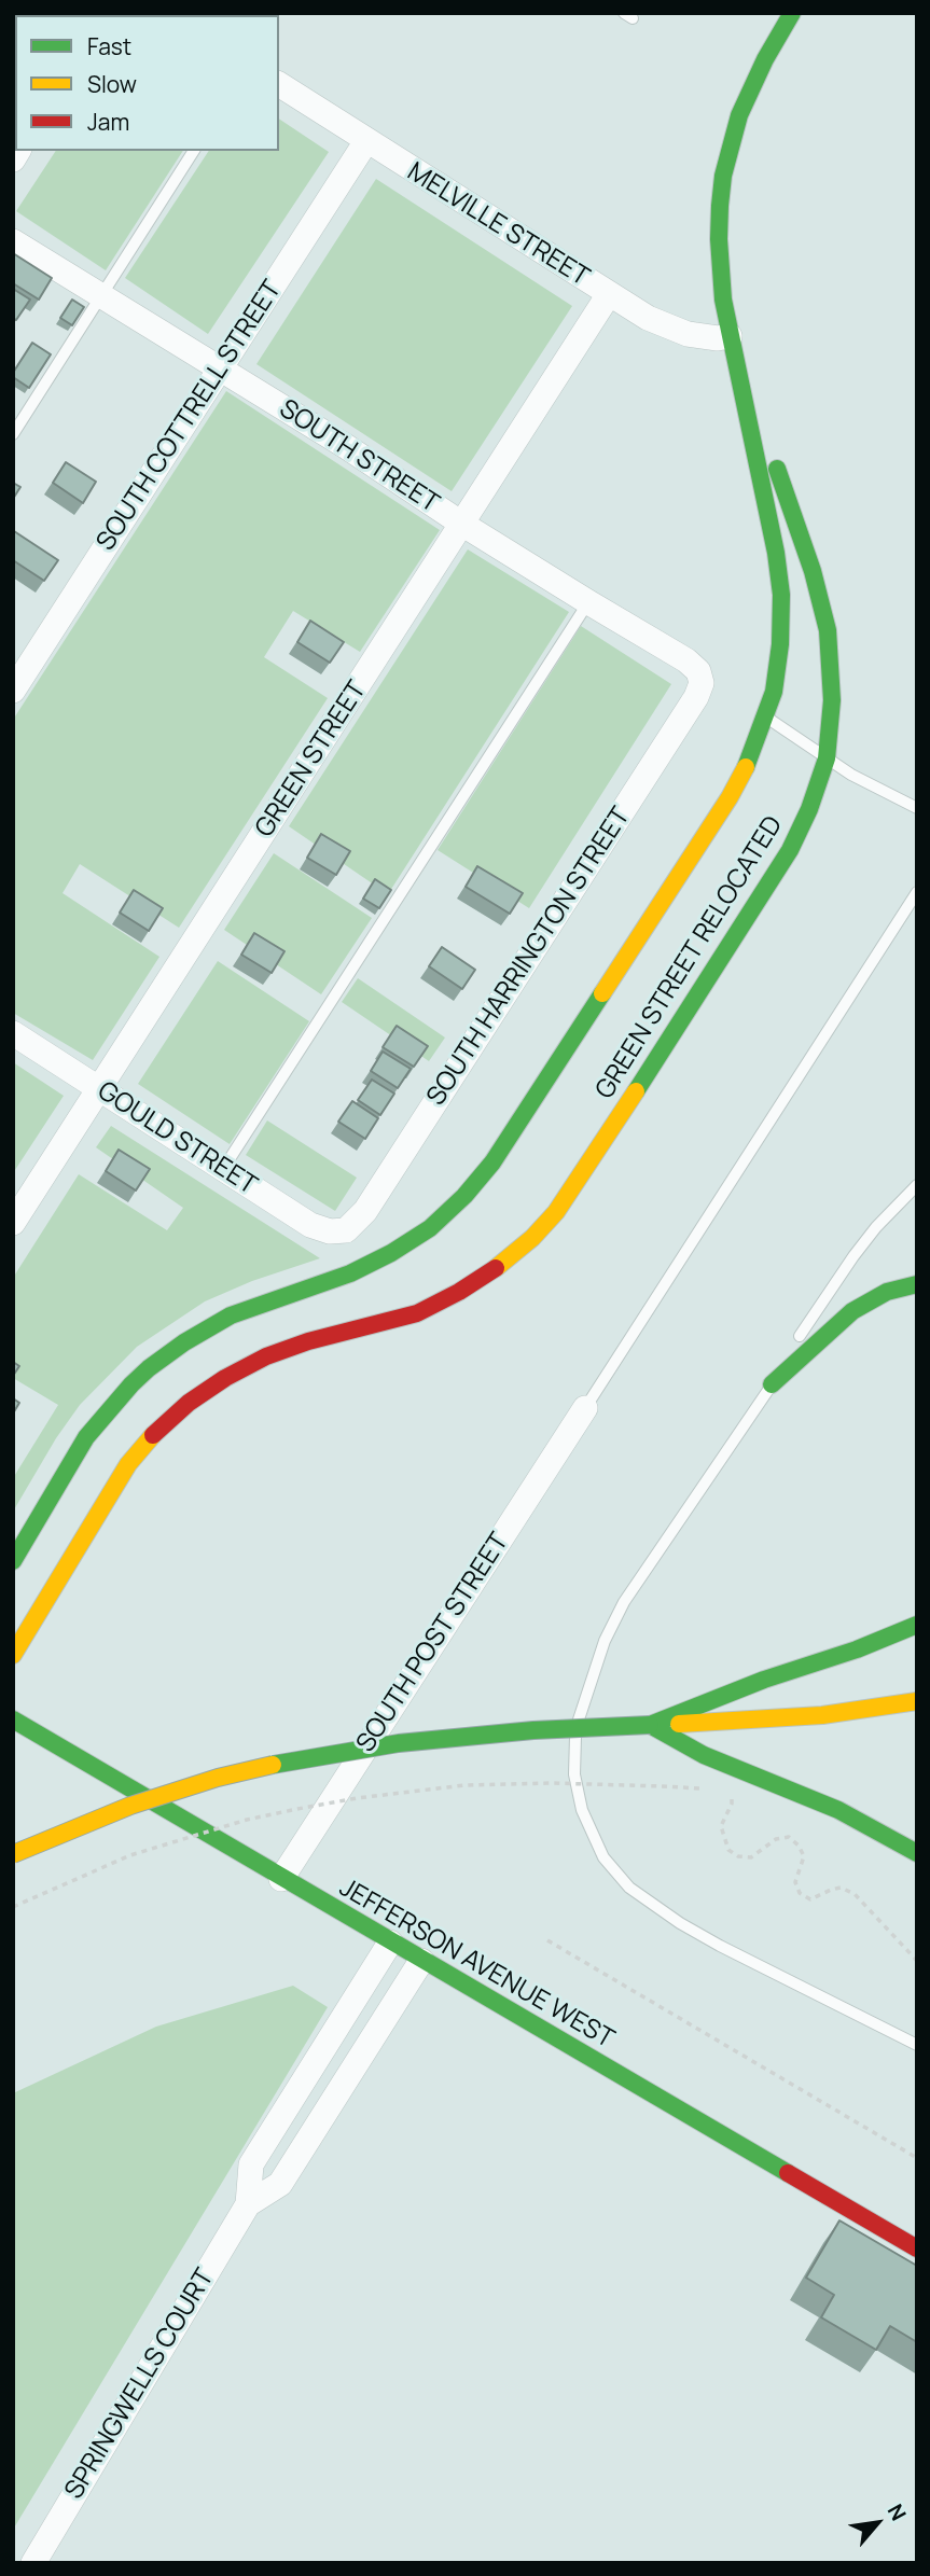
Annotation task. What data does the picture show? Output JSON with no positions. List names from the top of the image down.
{
  "streets": {
    "main road": ["GREEN STREET RELOCATED", "JEFFERSON AVENUE WEST"],
    "street": [
      "MELVILLE STREET",
      "SOUTH COTTRELL STREET",
      "SOUTH STREET",
      "GREEN STREET",
      "SOUTH HARRINGTON STREET",
      "GOULD STREET",
      "SOUTH POST STREET",
      "SPRINGWELLS COURT"
    ]
  },
  "crossings": [
    ["MELVILLE STREET", "SOUTH COTTRELL STREET"],
    ["MELVILLE STREET", "GREEN STREET"],
    ["MELVILLE STREET", "GREEN STREET RELOCATED"],
    ["SOUTH COTTRELL STREET", "SOUTH STREET"],
    ["SOUTH STREET", "GREEN STREET"],
    ["SOUTH STREET", "SOUTH HARRINGTON STREET"],
    ["GREEN STREET", "GOULD STREET"],
    ["SOUTH HARRINGTON STREET", "GOULD STREET"],
    ["SOUTH POST STREET", "JEFFERSON AVENUE WEST"],
    ["JEFFERSON AVENUE WEST", "SPRINGWELLS COURT"]
  ],
  "legend": ["Fast", "Slow", "Jam"],
  "north": "top right"
}
